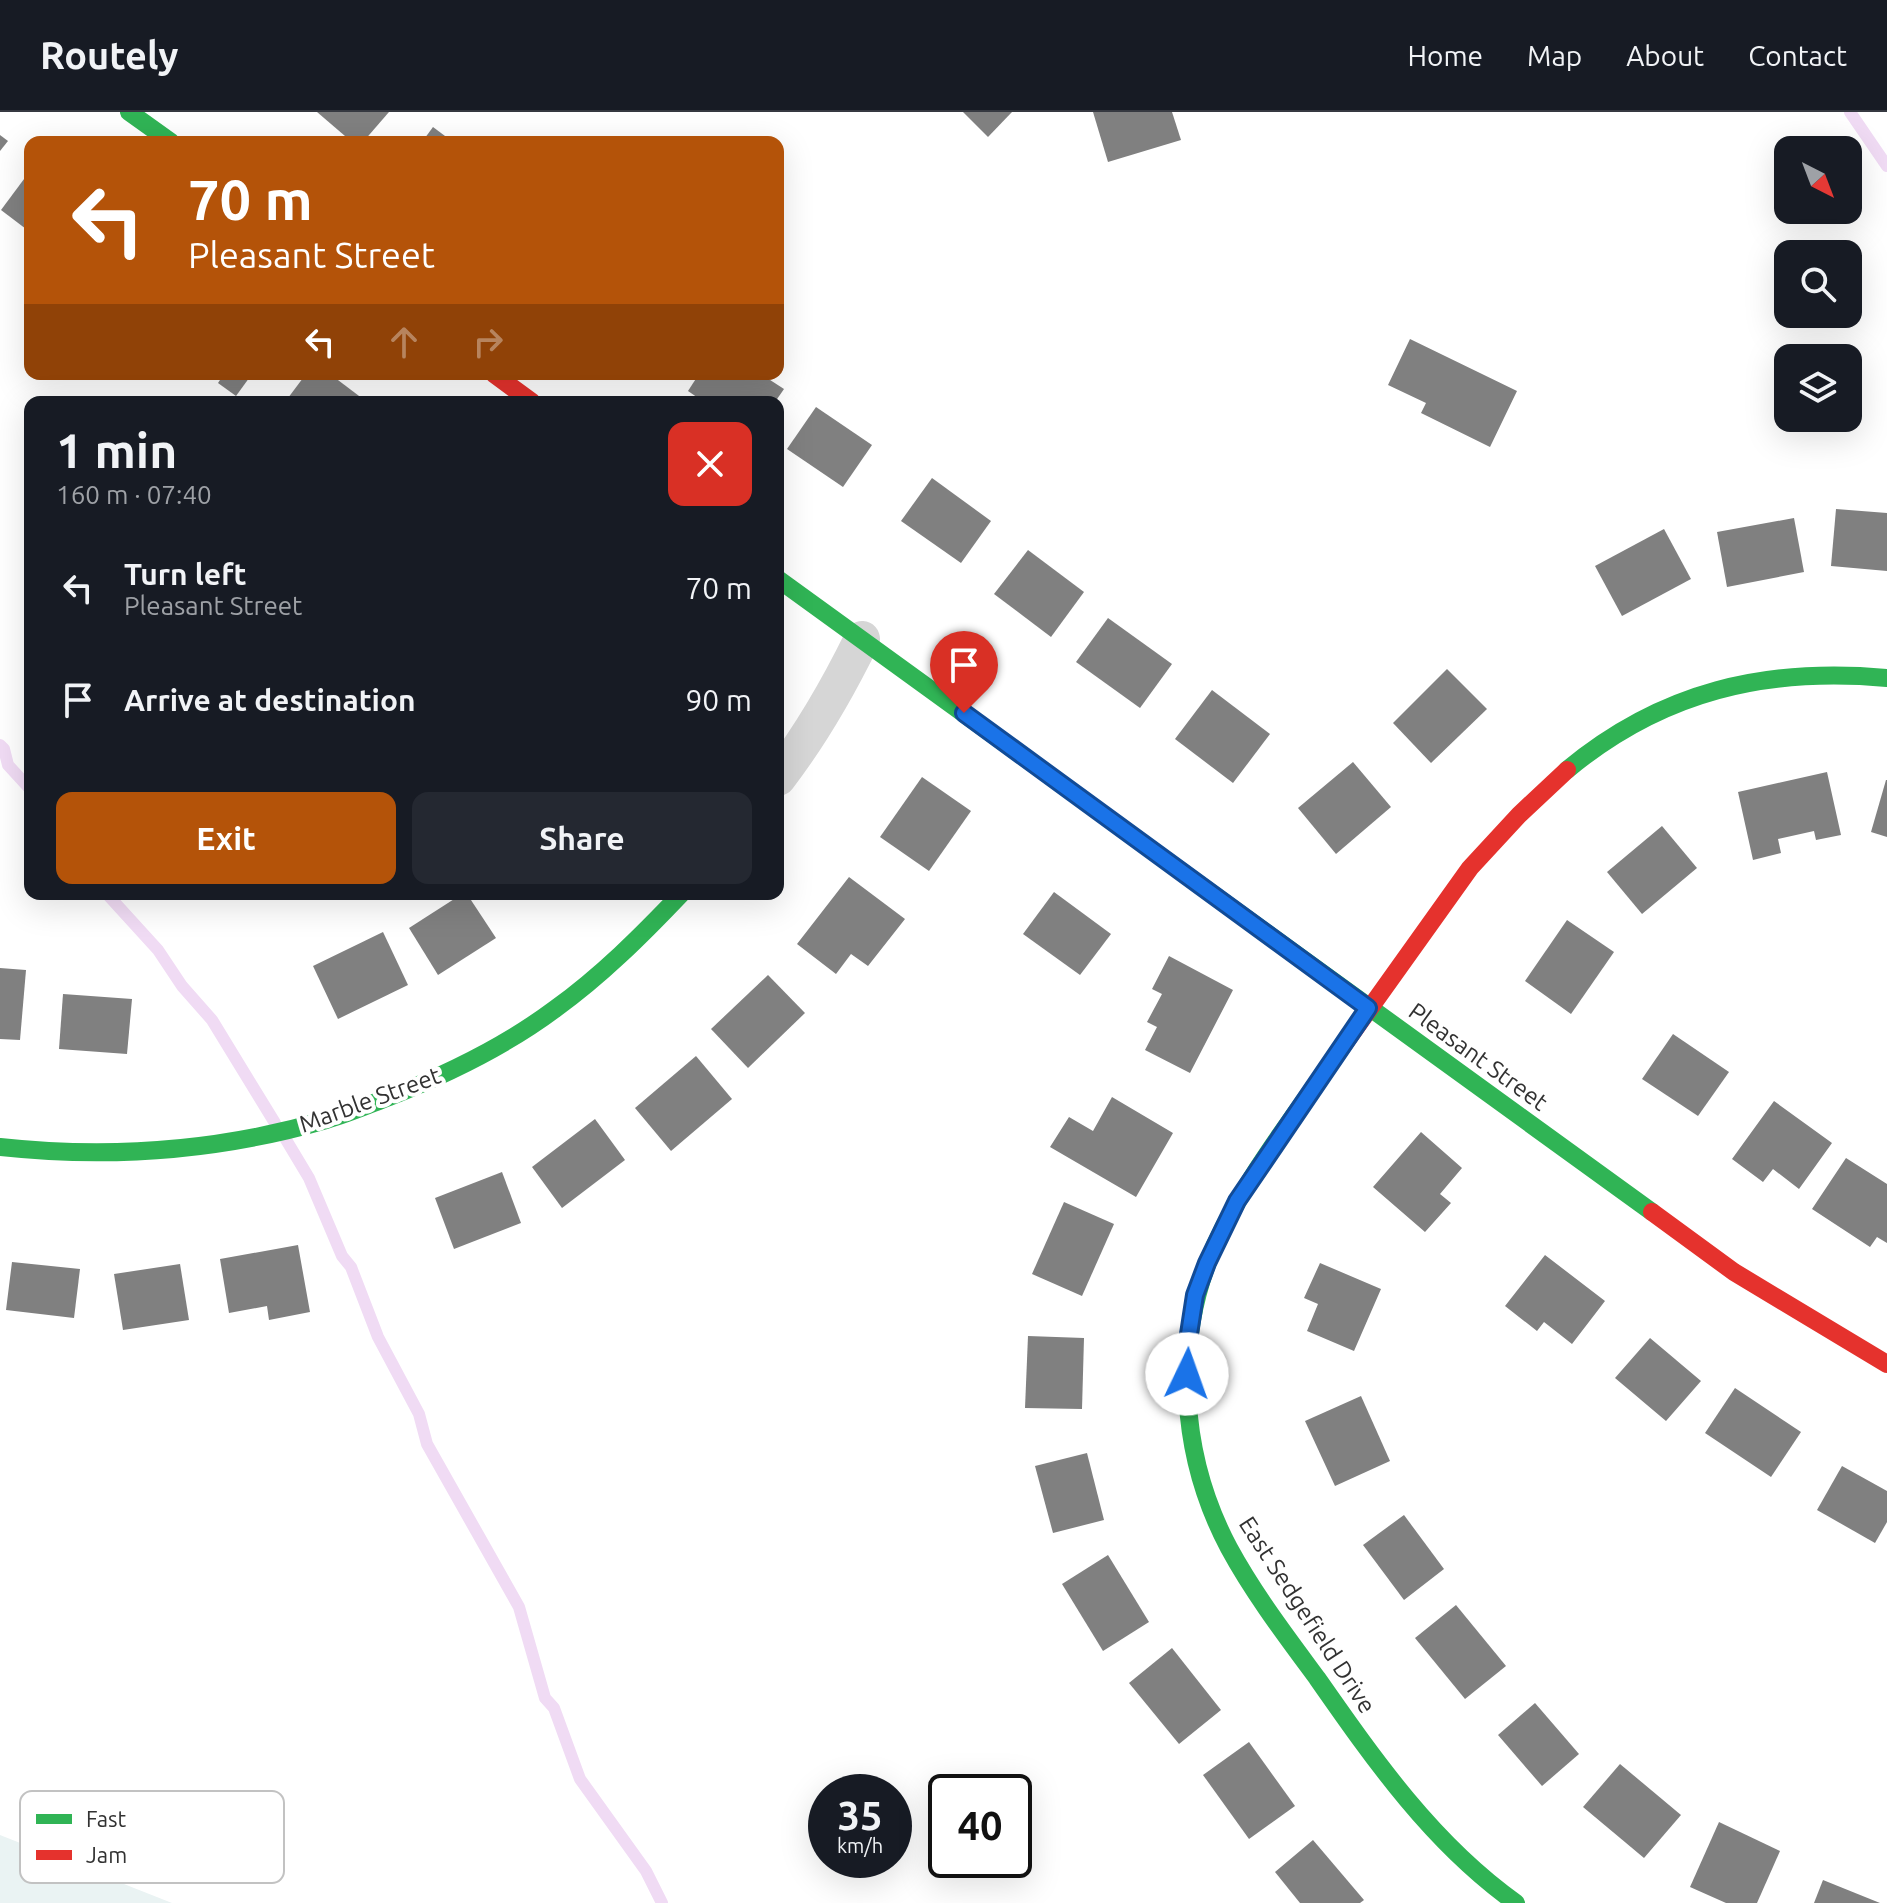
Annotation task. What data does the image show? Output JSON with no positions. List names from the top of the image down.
{
  "streets": {
    "street": ["Pleasant Street", "Marble Street", "East Sedgefield Drive"]
  },
  "crossings": [
    ["Pleasant Street", "East Sedgefield Drive"]
  ],
  "legend": ["Fast", "Jam"],
  "north": "bottom right",
  "page": {
    "header": "Routely",
    "nav": [
      "Home",
      "Map",
      "About",
      "Contact"
    ],
    "turn": ["70 m", "Pleasant Street"],
    "heading": ["1 min", "160 m · 07:40"],
    "list": [
      {
        "name": "Turn left",
        "note": "Pleasant Street",
        "value": "70 m"
      },
      {
        "name": "Arrive at destination",
        "value": "90 m"
      }
    ],
    "buttons": ["Exit", "Share"],
    "speed": "35 km/h",
    "limit": "40"
  }
}
